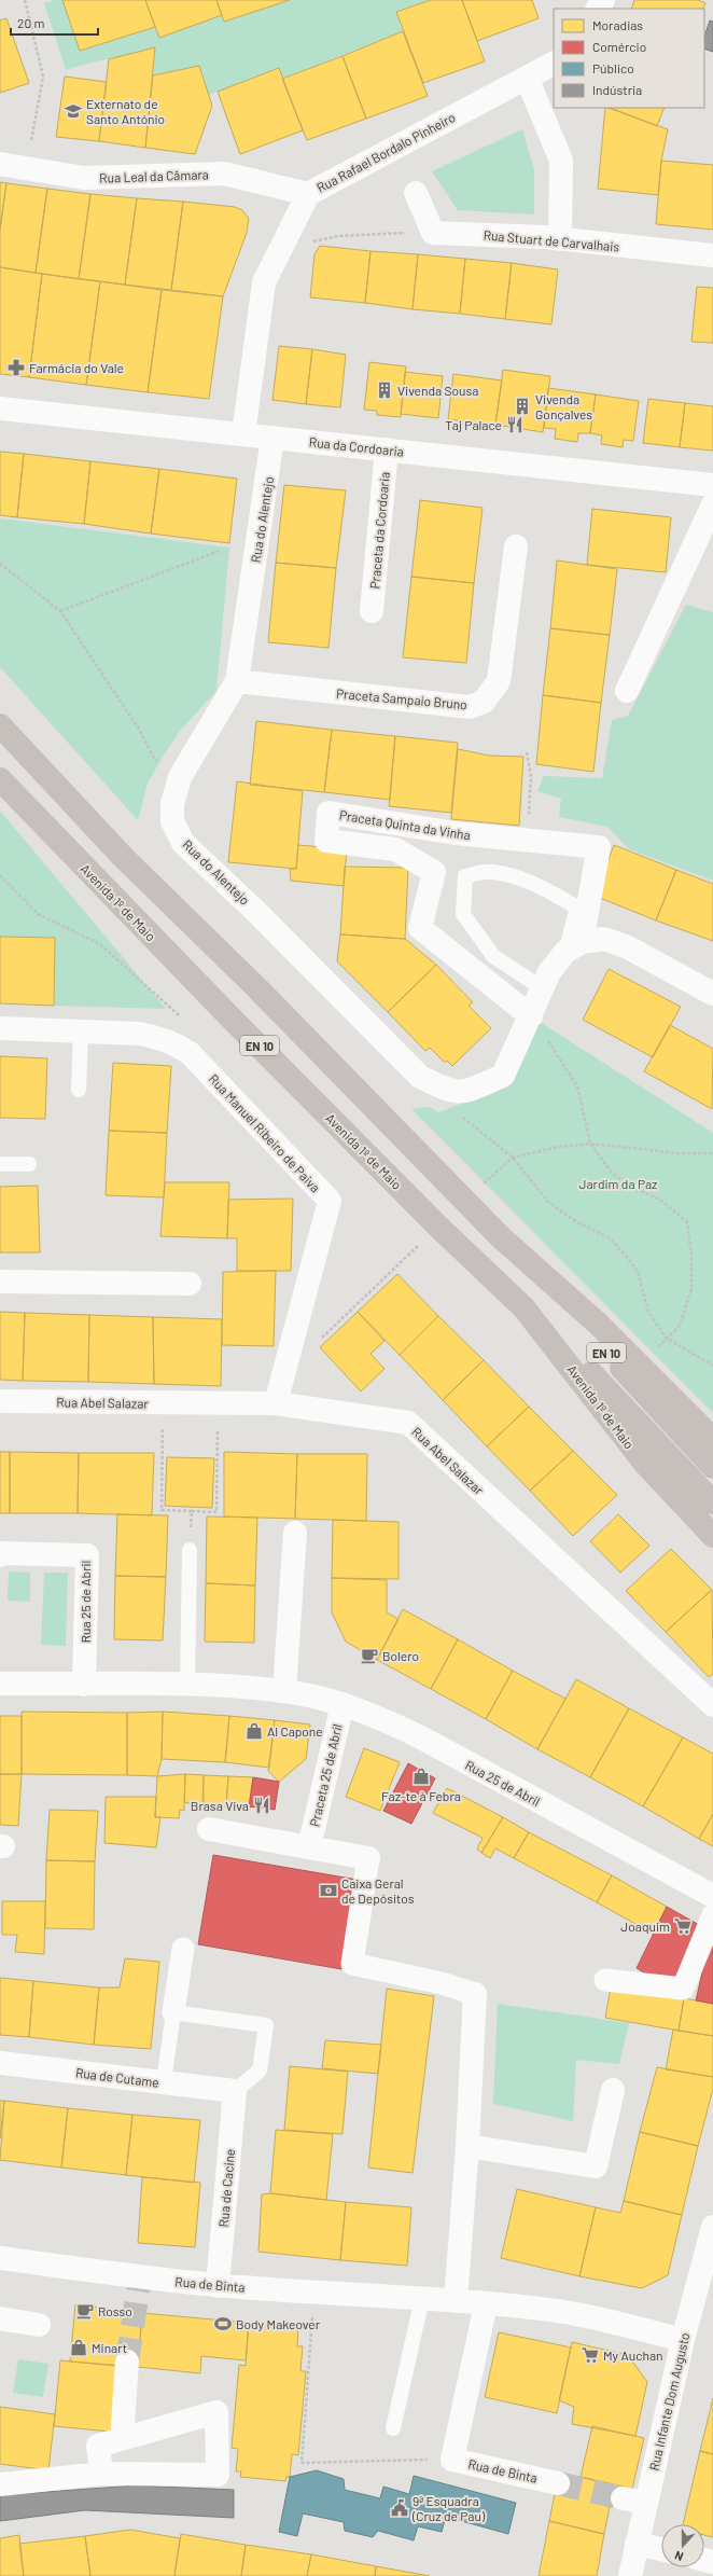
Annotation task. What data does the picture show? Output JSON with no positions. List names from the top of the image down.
{
  "streets": {
    "main road": ["Avenida 1º de Maio", "EN 10"],
    "street": [
      "Rua Rafael Bordalo Pinheiro",
      "Rua Leal da Câmara",
      "Rua Stuart de Carvalhais",
      "Rua da Cordoaria",
      "Rua do Alentejo",
      "Praceta da Cordoaria",
      "Praceta Sampaio Bruno",
      "Praceta Quinta da Vinha",
      "Rua Manuel Ribeiro de Paiva",
      "Rua Abel Salazar",
      "Rua 25 de Abril",
      "Praceta 25 de Abril",
      "Rua de Cutame",
      "Rua de Cacine",
      "Rua de Binta",
      "Rua Infante Dom Augusto"
    ]
  },
  "crossings": [
    ["Rua Rafael Bordalo Pinheiro", "Rua Leal da Câmara"],
    ["Rua Rafael Bordalo Pinheiro", "Rua da Cordoaria"],
    ["Rua da Cordoaria", "Rua do Alentejo"],
    ["Rua da Cordoaria", "Praceta da Cordoaria"],
    ["Rua do Alentejo", "Praceta Sampaio Bruno"],
    ["Rua do Alentejo", "Praceta Quinta da Vinha"],
    ["Avenida 1º de Maio", "EN 10"],
    ["Rua Manuel Ribeiro de Paiva", "Rua Abel Salazar"],
    ["Rua 25 de Abril", "Praceta 25 de Abril"],
    ["Rua de Cutame", "Rua de Cacine"],
    ["Rua de Cacine", "Rua de Binta"],
    ["Rua de Binta", "Rua Infante Dom Augusto"]
  ],
  "parks": ["Jardim da Paz"],
  "places": {
    "school or university": ["Externato de Santo António"],
    "pharmacy": ["Farmácia do Vale"],
    "building": ["Vivenda Sousa", "Vivenda Gonçalves"],
    "restaurant": ["Taj Palace", "Brasa Viva"],
    "cafe": ["Bolero", "Rosso"],
    "shop": ["Al Capone", "Faz-te à Febra", "Minart"],
    "bank": ["Caixa Geral de Depósitos"],
    "supermarket": ["Joaquim", "My Auchan"],
    "sports": ["Body Makeover"],
    "public building": ["9ª Esquadra (Cruz de Pau)"]
  },
  "legend": [
    "Moradias",
    "Comércio",
    "Público",
    "Indústria"
  ],
  "scale_bar": "20 m",
  "north": "bottom"
}
